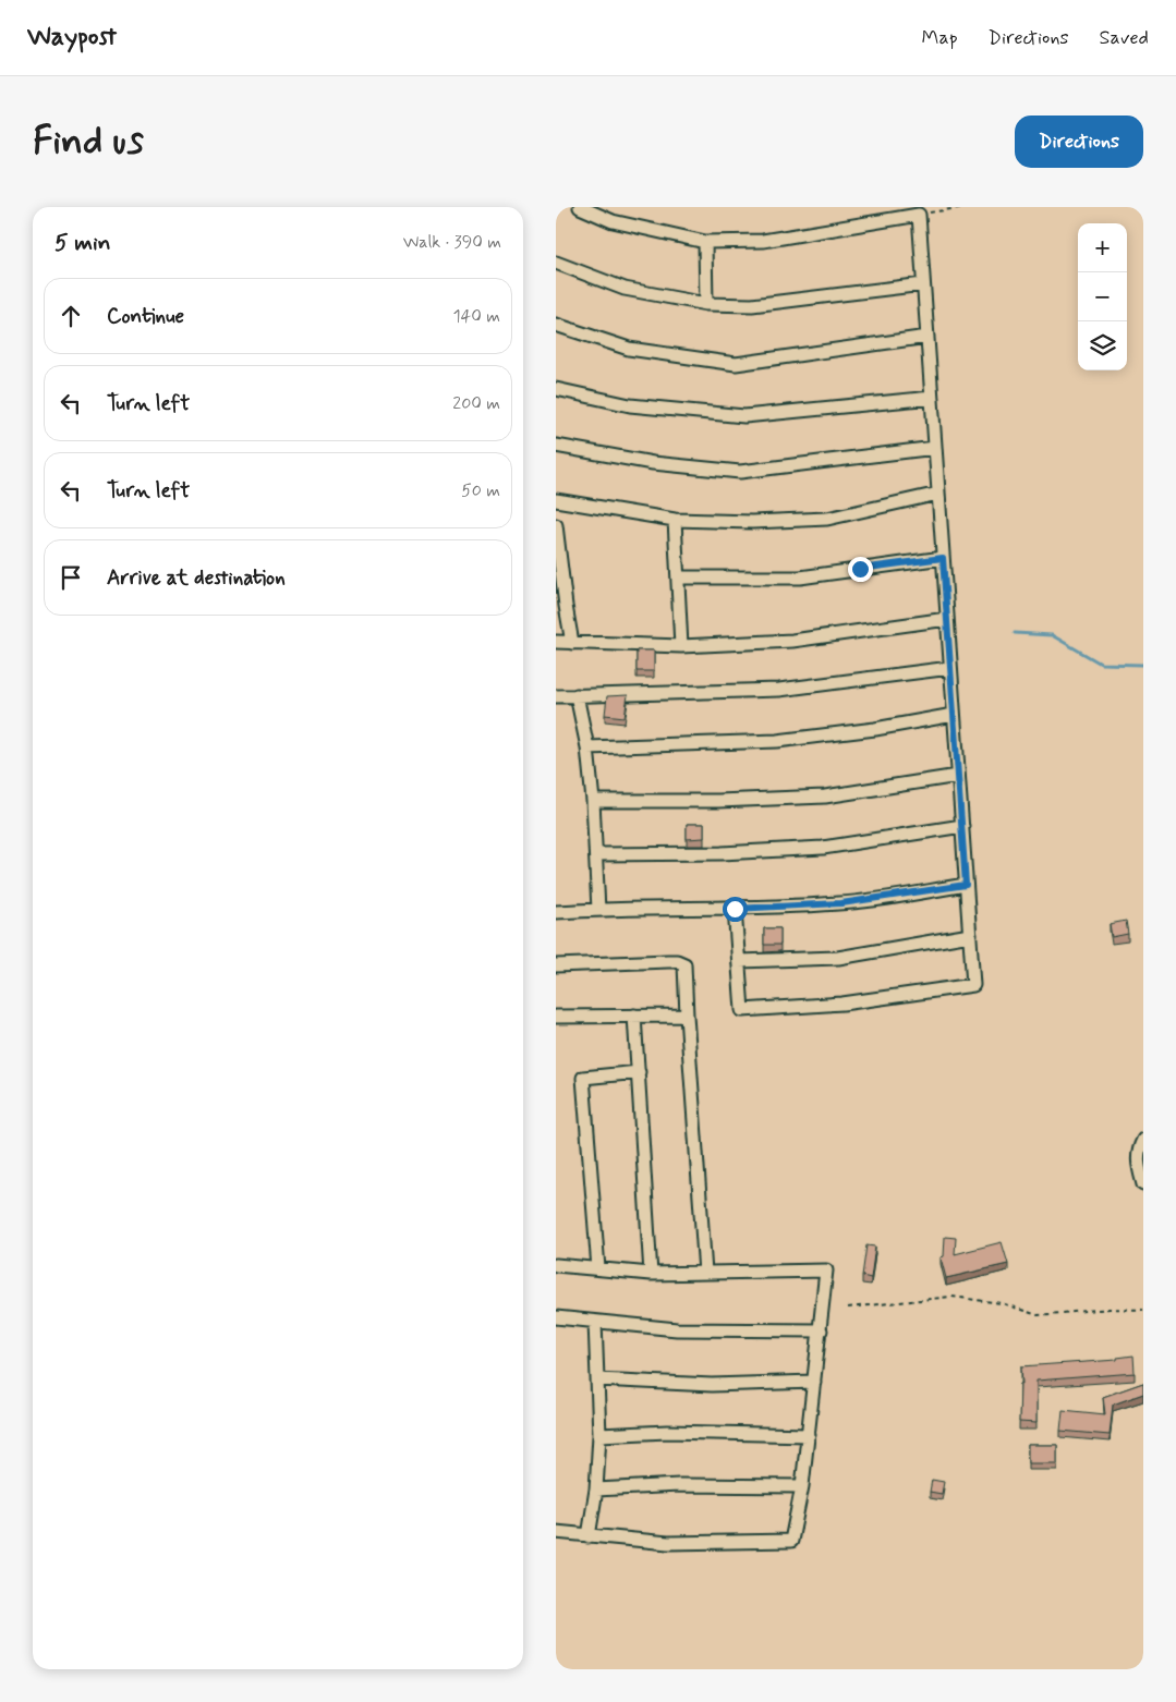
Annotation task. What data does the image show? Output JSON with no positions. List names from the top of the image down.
{
  "page": {
    "header": "Waypost",
    "nav": ["Map", "Directions", "Saved"],
    "buttons": "Directions",
    "title": "Find us",
    "heading": ["5 min", "Walk · 390 m"],
    "map_buttons": ["+", "−"],
    "list": [
      ["Continue", "140 m"],
      ["Turn left", "200 m"],
      ["Turn left", "50 m"],
      "Arrive at destination"
    ]
  }
}
